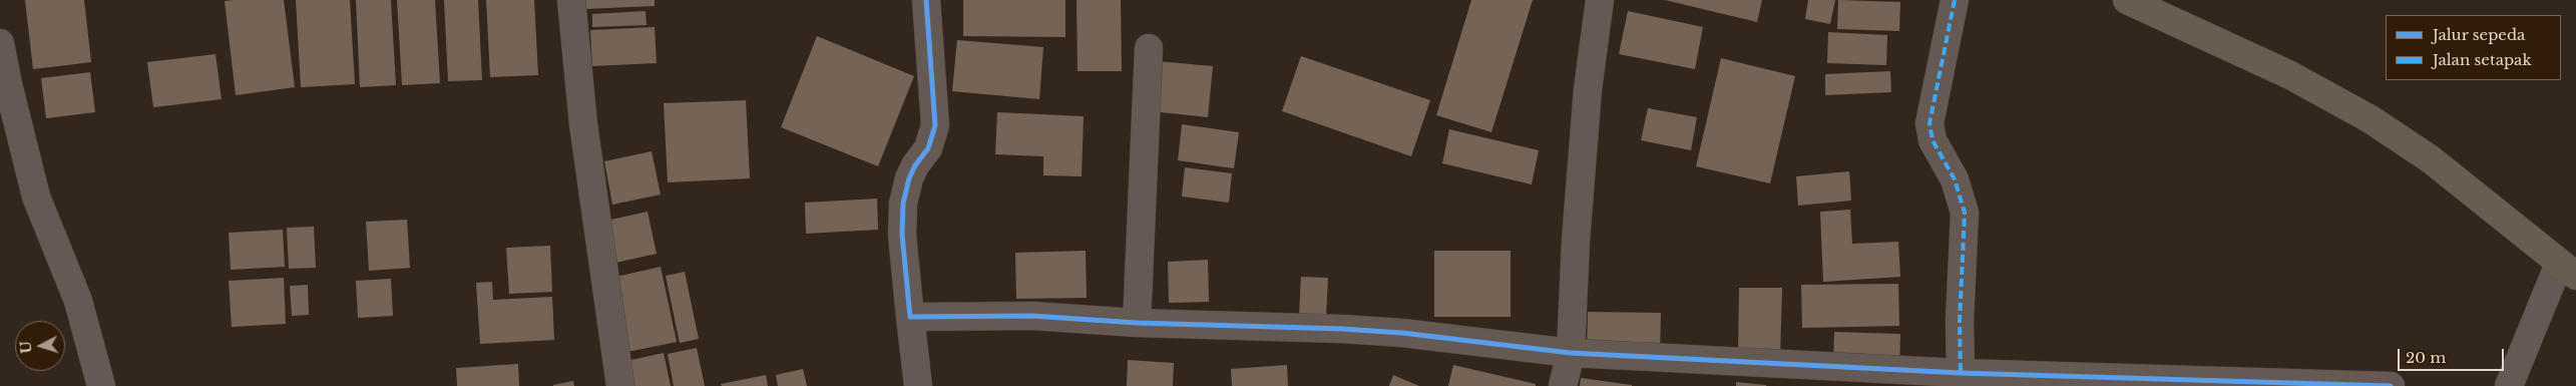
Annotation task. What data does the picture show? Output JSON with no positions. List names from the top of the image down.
{
  "legend": ["Jalur sepeda", "Jalan setapak"],
  "scale_bar": "20 m",
  "north": "left"
}
